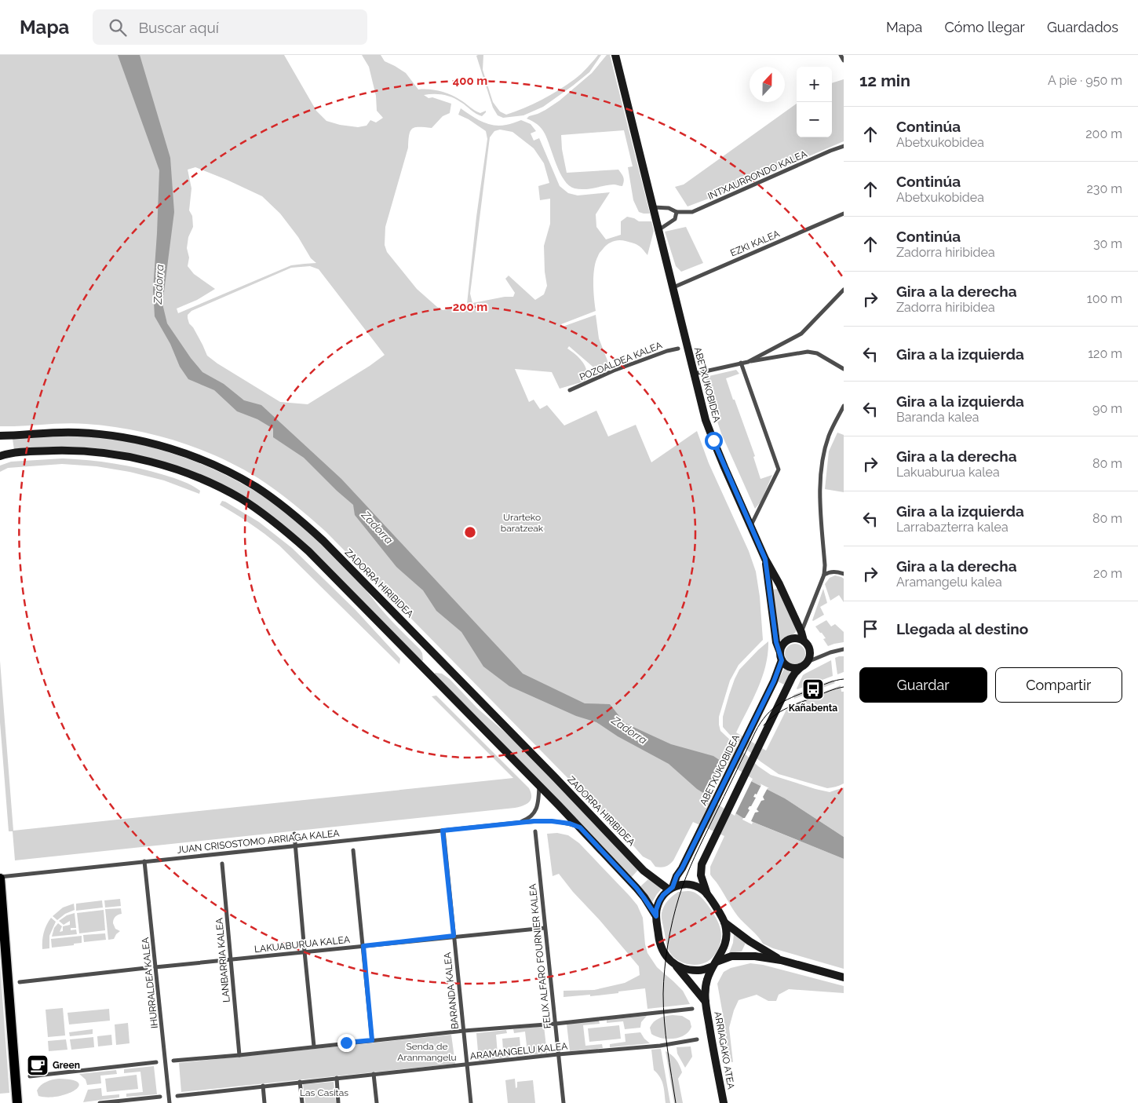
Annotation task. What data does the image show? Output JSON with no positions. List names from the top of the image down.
{
  "streets": {
    "main road": ["ABETXUKOBIDEA", "ZADORRA HIRIBIDEA", "ARRIAGAKO ATEA"],
    "street": [
      "INTXAURRONDO KALEA",
      "EZKI KALEA",
      "POZOALDEA KALEA",
      "JUAN CRISOSTOMO ARRIAGA KALEA",
      "LAKUABURUA KALEA",
      "FELIX ALFARO FOURNIER KALEA",
      "LANBARRIA KALEA",
      "IHURRALDEA KALEA",
      "BARANDA KALEA",
      "ARAMANGELU KALEA"
    ]
  },
  "crossings": [
    ["INTXAURRONDO KALEA", "ABETXUKOBIDEA"],
    ["EZKI KALEA", "ABETXUKOBIDEA"],
    ["ABETXUKOBIDEA", "ZADORRA HIRIBIDEA"],
    ["ABETXUKOBIDEA", "ARRIAGAKO ATEA"],
    ["ZADORRA HIRIBIDEA", "ARRIAGAKO ATEA"],
    ["JUAN CRISOSTOMO ARRIAGA KALEA", "IHURRALDEA KALEA"],
    ["JUAN CRISOSTOMO ARRIAGA KALEA", "BARANDA KALEA"],
    ["LAKUABURUA KALEA", "FELIX ALFARO FOURNIER KALEA"],
    ["LAKUABURUA KALEA", "LANBARRIA KALEA"],
    ["LAKUABURUA KALEA", "IHURRALDEA KALEA"],
    ["LAKUABURUA KALEA", "BARANDA KALEA"],
    ["FELIX ALFARO FOURNIER KALEA", "ARAMANGELU KALEA"],
    ["BARANDA KALEA", "ARAMANGELU KALEA"]
  ],
  "water": ["Zadorra"],
  "parks": ["Urarteko baratzeak", "Senda de Aranmangelu", "Las Casitas"],
  "places": {
    "bus stop": ["Kañabenta"],
    "cafe": ["Green"]
  },
  "north": "top",
  "page": {
    "header": "Mapa",
    "search": "Buscar aquí",
    "nav": ["Mapa", "Cómo llegar", "Guardados"],
    "heading": ["12 min", "A pie · 950 m"],
    "map_buttons": ["+", "−"],
    "list": [
      ["Continúa", "Abetxukobidea", "200 m"],
      ["Continúa", "Abetxukobidea", "230 m"],
      ["Continúa", "Zadorra hiribidea", "30 m"],
      ["Gira a la derecha", "Zadorra hiribidea", "100 m"],
      ["Gira a la izquierda", "120 m"],
      ["Gira a la izquierda", "Baranda kalea", "90 m"],
      ["Gira a la derecha", "Lakuaburua kalea", "80 m"],
      ["Gira a la izquierda", "Larrabazterra kalea", "80 m"],
      ["Gira a la derecha", "Aramangelu kalea", "20 m"],
      "Llegada al destino"
    ],
    "buttons": ["Guardar", "Compartir"]
  },
  "rings": ["400 m", "200 m"]
}
